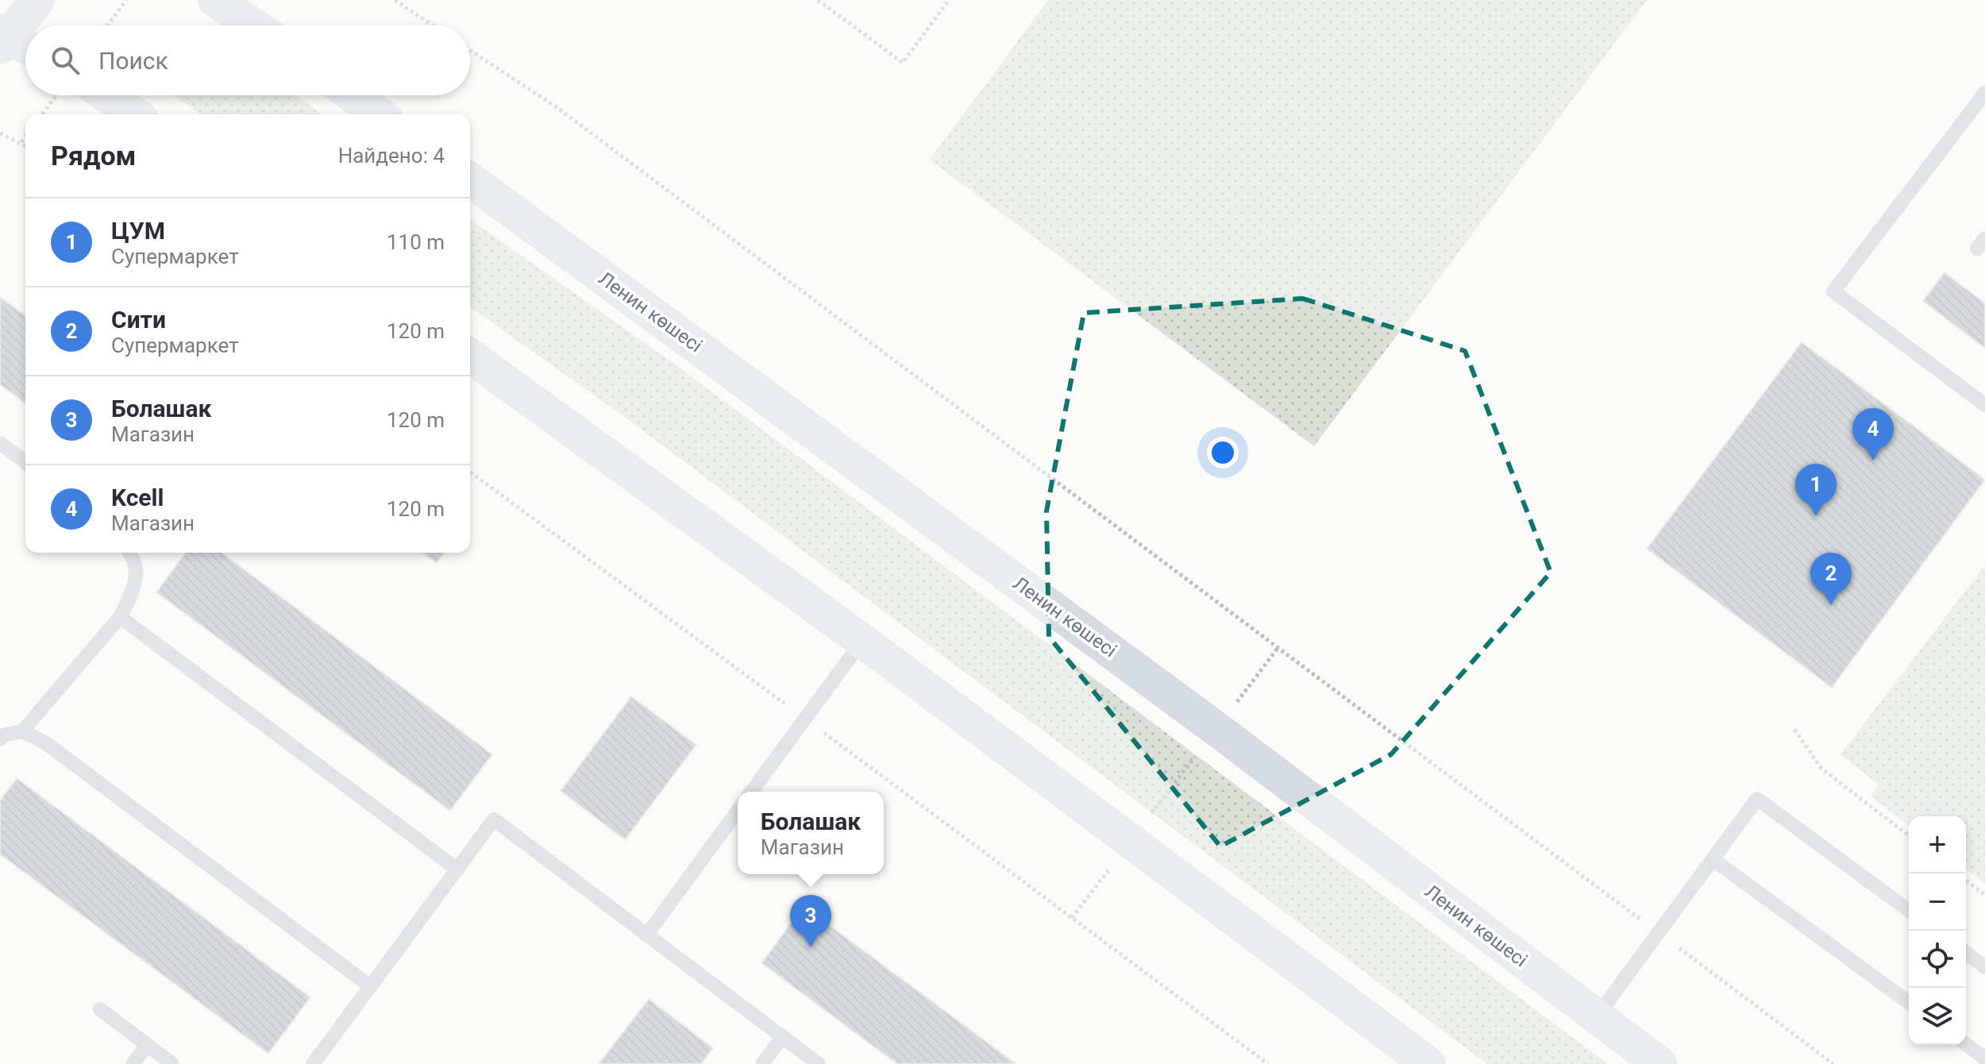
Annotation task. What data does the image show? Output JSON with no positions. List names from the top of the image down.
{
  "streets": {
    "main road": ["Ленин көшесі"]
  },
  "page": {
    "search": "Поиск",
    "heading": ["Рядом", "Найдено: 4"],
    "list": [
      {
        "mark": "1",
        "name": "ЦУМ",
        "note": "Супермаркет",
        "value": "110 m"
      },
      {
        "mark": "2",
        "name": "Сити",
        "note": "Супермаркет",
        "value": "120 m"
      },
      {
        "mark": "3",
        "name": "Болашак",
        "note": "Магазин",
        "value": "120 m"
      },
      {
        "mark": "4",
        "name": "Kcell",
        "note": "Магазин",
        "value": "120 m"
      }
    ],
    "pins": [
      "4",
      "1",
      "2",
      "3"
    ],
    "popup": ["Болашак", "Магазин"],
    "map_buttons": ["+", "−"]
  }
}
